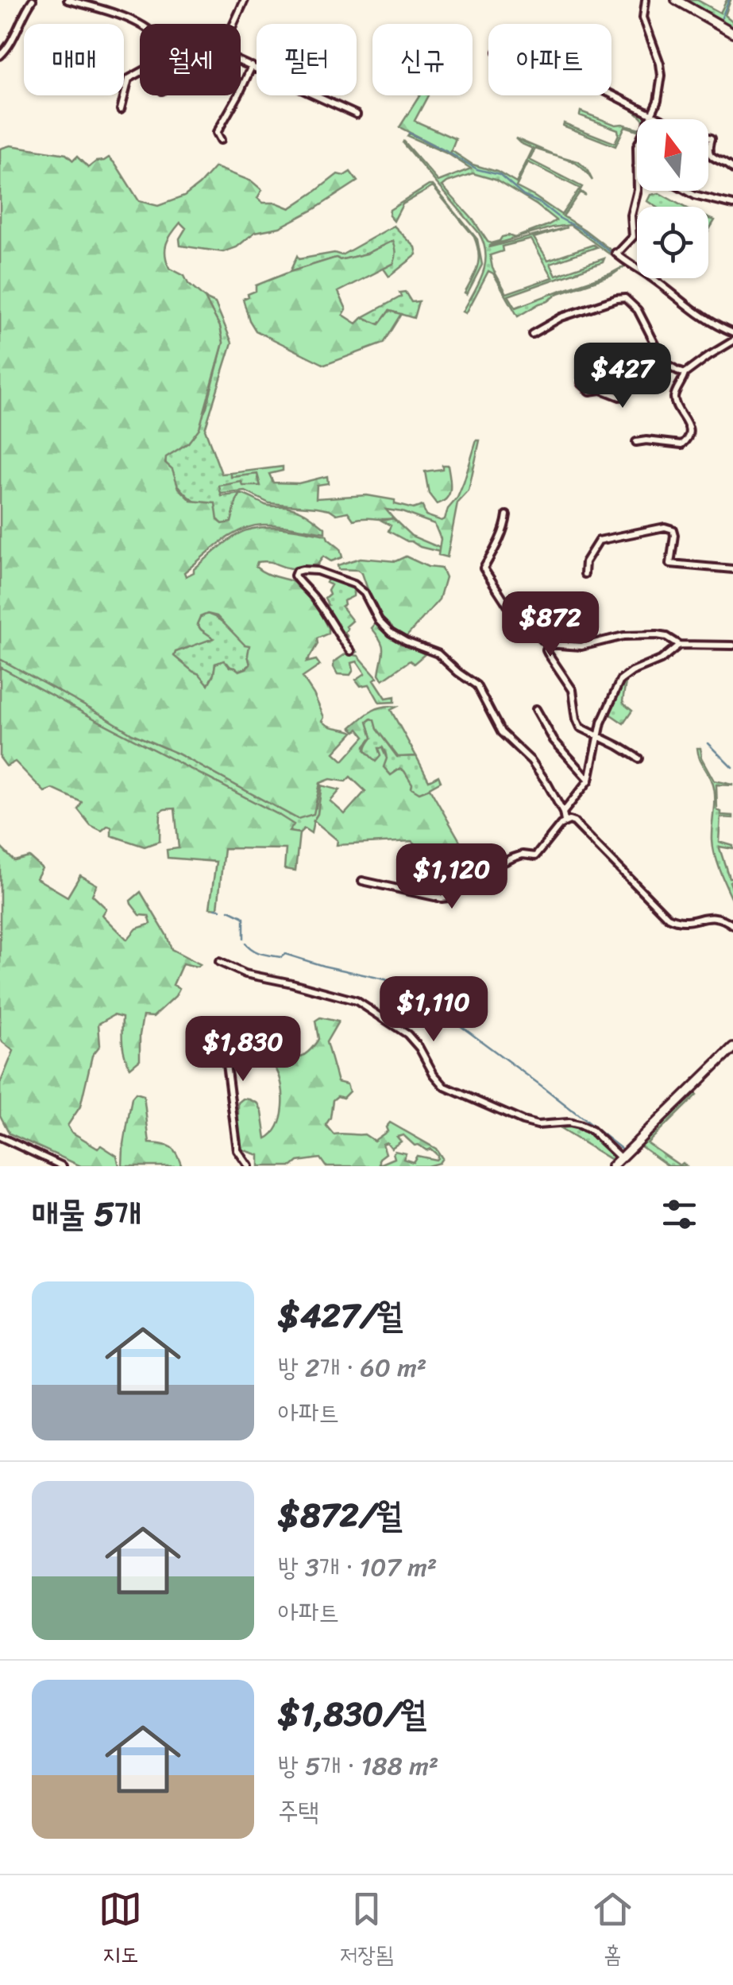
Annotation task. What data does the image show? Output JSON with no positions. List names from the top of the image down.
{
  "north": "top",
  "page": {
    "chip": [
      "매매",
      "월세",
      "필터",
      "신규",
      "아파트"
    ],
    "price": [
      "$427",
      "$872",
      "$1,120",
      "$1,110",
      "$1,830"
    ],
    "heading": "매물 5개",
    "list": [
      {
        "name": "$427/월",
        "note": "방 2개 · 60 m² · 아파트"
      },
      {
        "name": "$872/월",
        "note": "방 3개 · 107 m² · 아파트"
      },
      {
        "name": "$1,830/월",
        "note": "방 5개 · 188 m² · 주택"
      }
    ],
    "tabs": ["지도", "저장됨", "홈"]
  }
}
